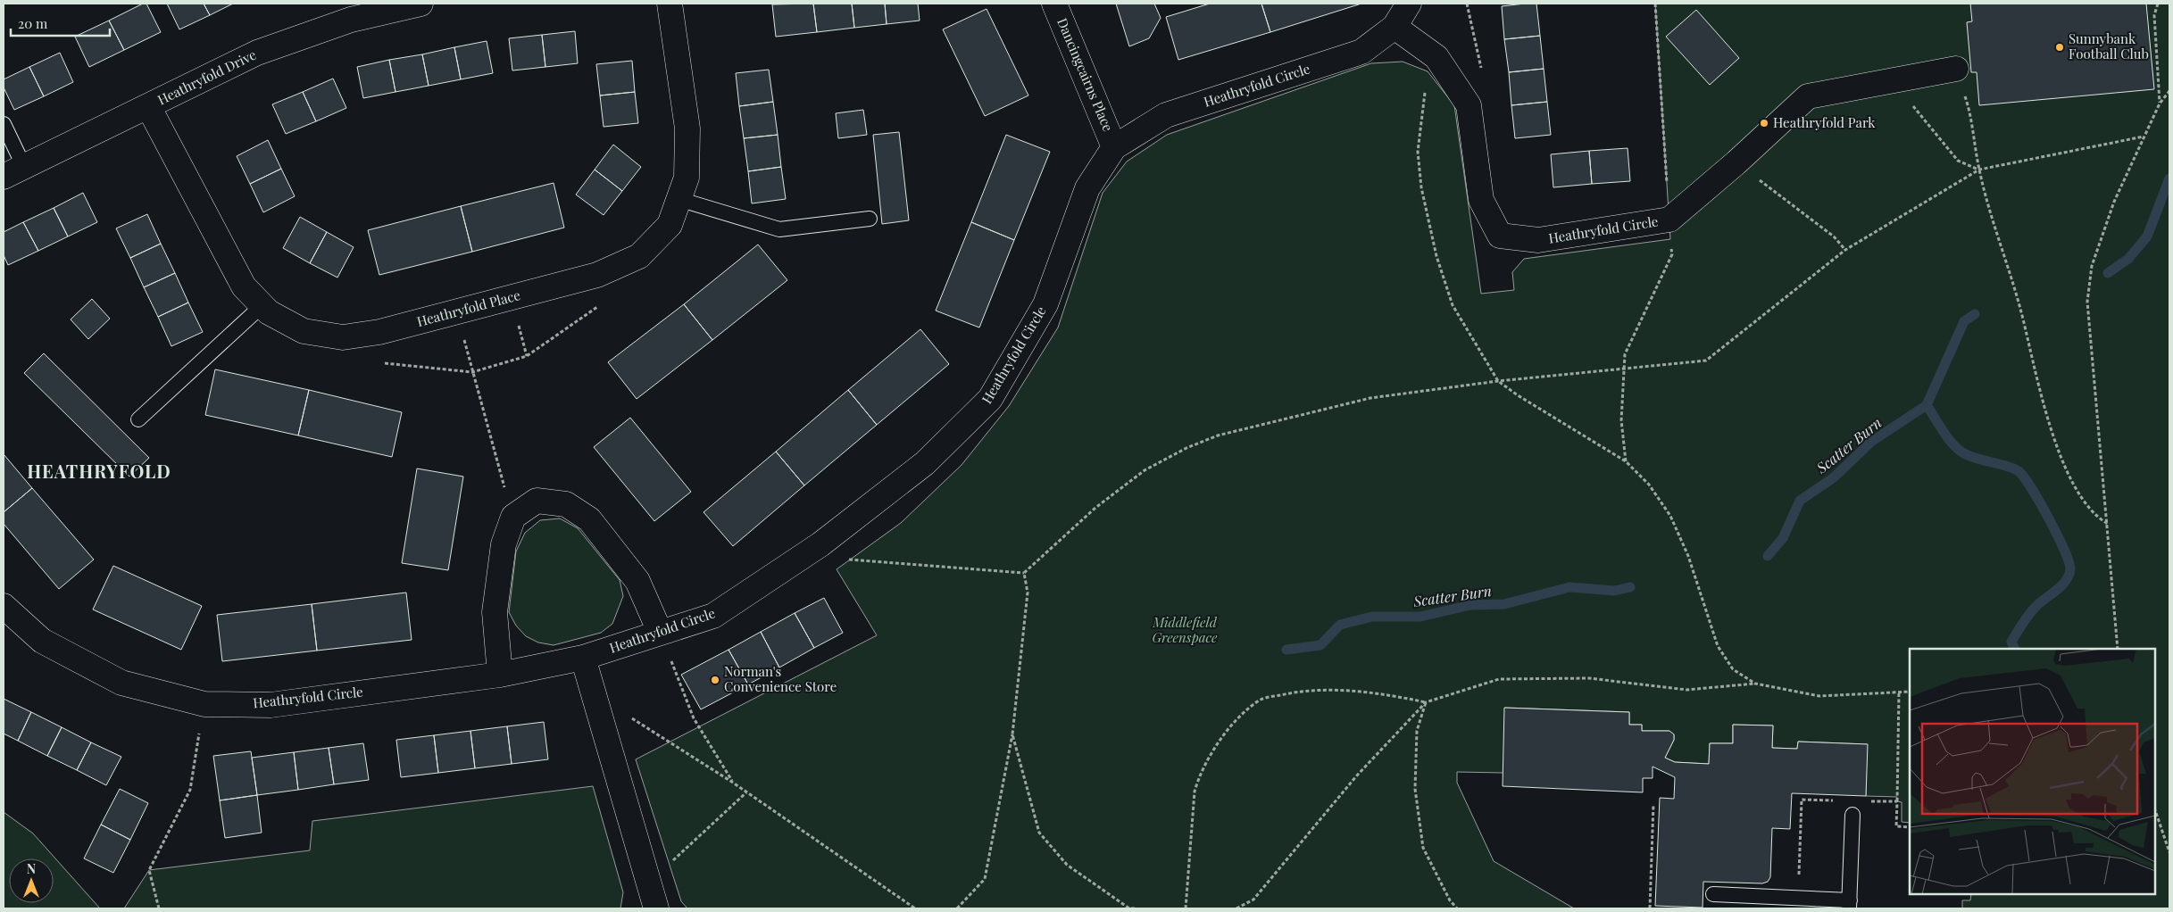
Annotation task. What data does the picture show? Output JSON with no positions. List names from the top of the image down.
{
  "streets": {
    "street": [
      "Dancingcairns Place",
      "Heathryfold Drive",
      "Heathryfold Circle",
      "Heathryfold Place"
    ]
  },
  "crossings": [
    ["Dancingcairns Place", "Heathryfold Circle"],
    ["Heathryfold Drive", "Heathryfold Place"]
  ],
  "districts": ["HEATHRYFOLD"],
  "water": ["Scatter Burn"],
  "parks": ["Middlefield Greenspace"],
  "places": ["Sunnybank Football Club", "Heathryfold Park", "Norman's Convenience Store"],
  "scale_bar": "20 m",
  "north": "top"
}
